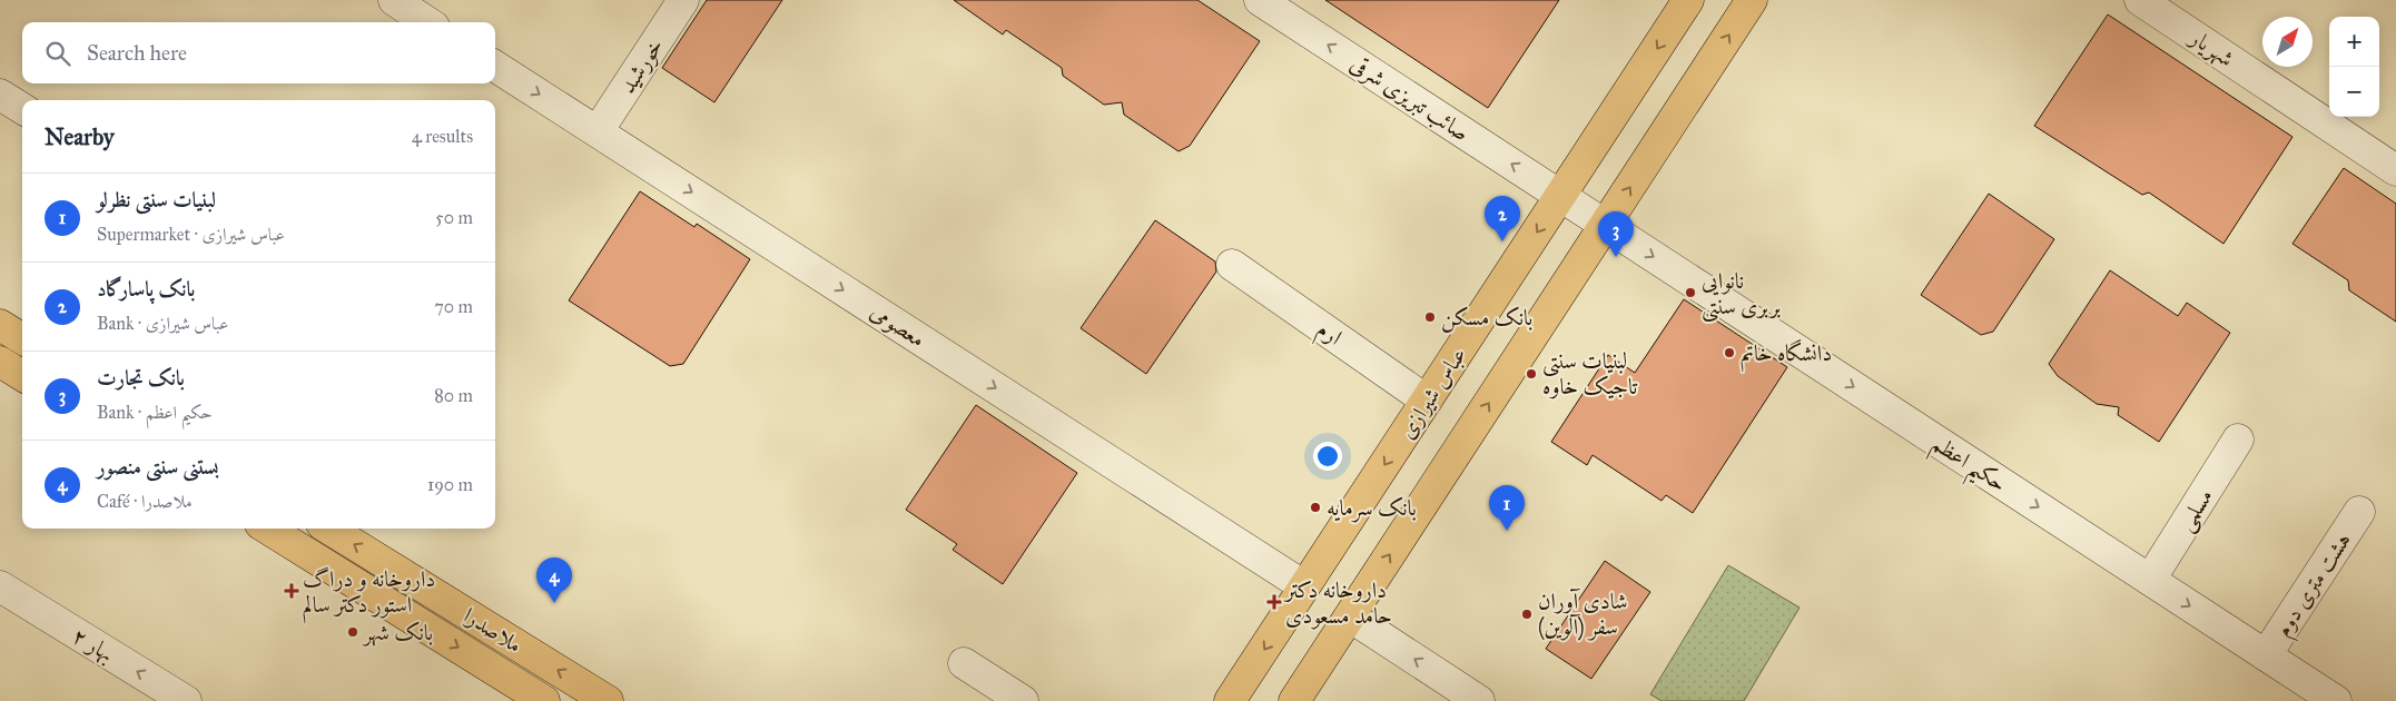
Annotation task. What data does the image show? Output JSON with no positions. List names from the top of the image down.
{
  "streets": {
    "main road": ["عباس شیرازی", "ملاصدرا"],
    "street": [
      "شهریار",
      "خورشید",
      "صائب تبریزی شرقی",
      "معصومی",
      "ارم",
      "حکیم اعظم",
      "مسلمی",
      "هشت متری دوم",
      "بهار ۲"
    ]
  },
  "crossings": [
    ["خورشید", "معصومی"],
    ["صائب تبریزی شرقی", "عباس شیرازی"],
    ["صائب تبریزی شرقی", "حکیم اعظم"],
    ["معصومی", "عباس شیرازی"],
    ["ارم", "عباس شیرازی"],
    ["حکیم اعظم", "مسلمی"],
    ["حکیم اعظم", "هشت متری دوم"]
  ],
  "one_way": [
    "صائب تبریزی شرقی",
    "معصومی",
    "حکیم اعظم",
    "بهار ۲"
  ],
  "places": {
    "other": [
      "نانوایی بربری سنتی",
      "بانک مسکن",
      "دانشگاه خاتم",
      "لبنیات سنتی تاجیک خاوه",
      "بانک سرمایه",
      "شادی آوران سفر (آلوین)",
      "بانک شهر"
    ],
    "health": ["داروخانه و دراگ استور دکتر سالم", "داروخانه دکتر حامد مسعودی"]
  },
  "north": "top right",
  "page": {
    "map_buttons": ["+", "−"],
    "search": "Search here",
    "heading": ["Nearby", "4 results"],
    "list": [
      {
        "mark": "1",
        "name": "لبنیات سنتی نظرلو",
        "note": "Supermarket · عباس شیرازی",
        "value": "50 m"
      },
      {
        "mark": "2",
        "name": "بانک پاسارگاد",
        "note": "Bank · عباس شیرازی",
        "value": "70 m"
      },
      {
        "mark": "3",
        "name": "بانک تجارت",
        "note": "Bank · حکیم اعظم",
        "value": "80 m"
      },
      {
        "mark": "4",
        "name": "بستنی سنتی منصور",
        "note": "Café · ملاصدرا",
        "value": "190 m"
      }
    ],
    "pins": [
      "2",
      "3",
      "1",
      "4"
    ]
  }
}
